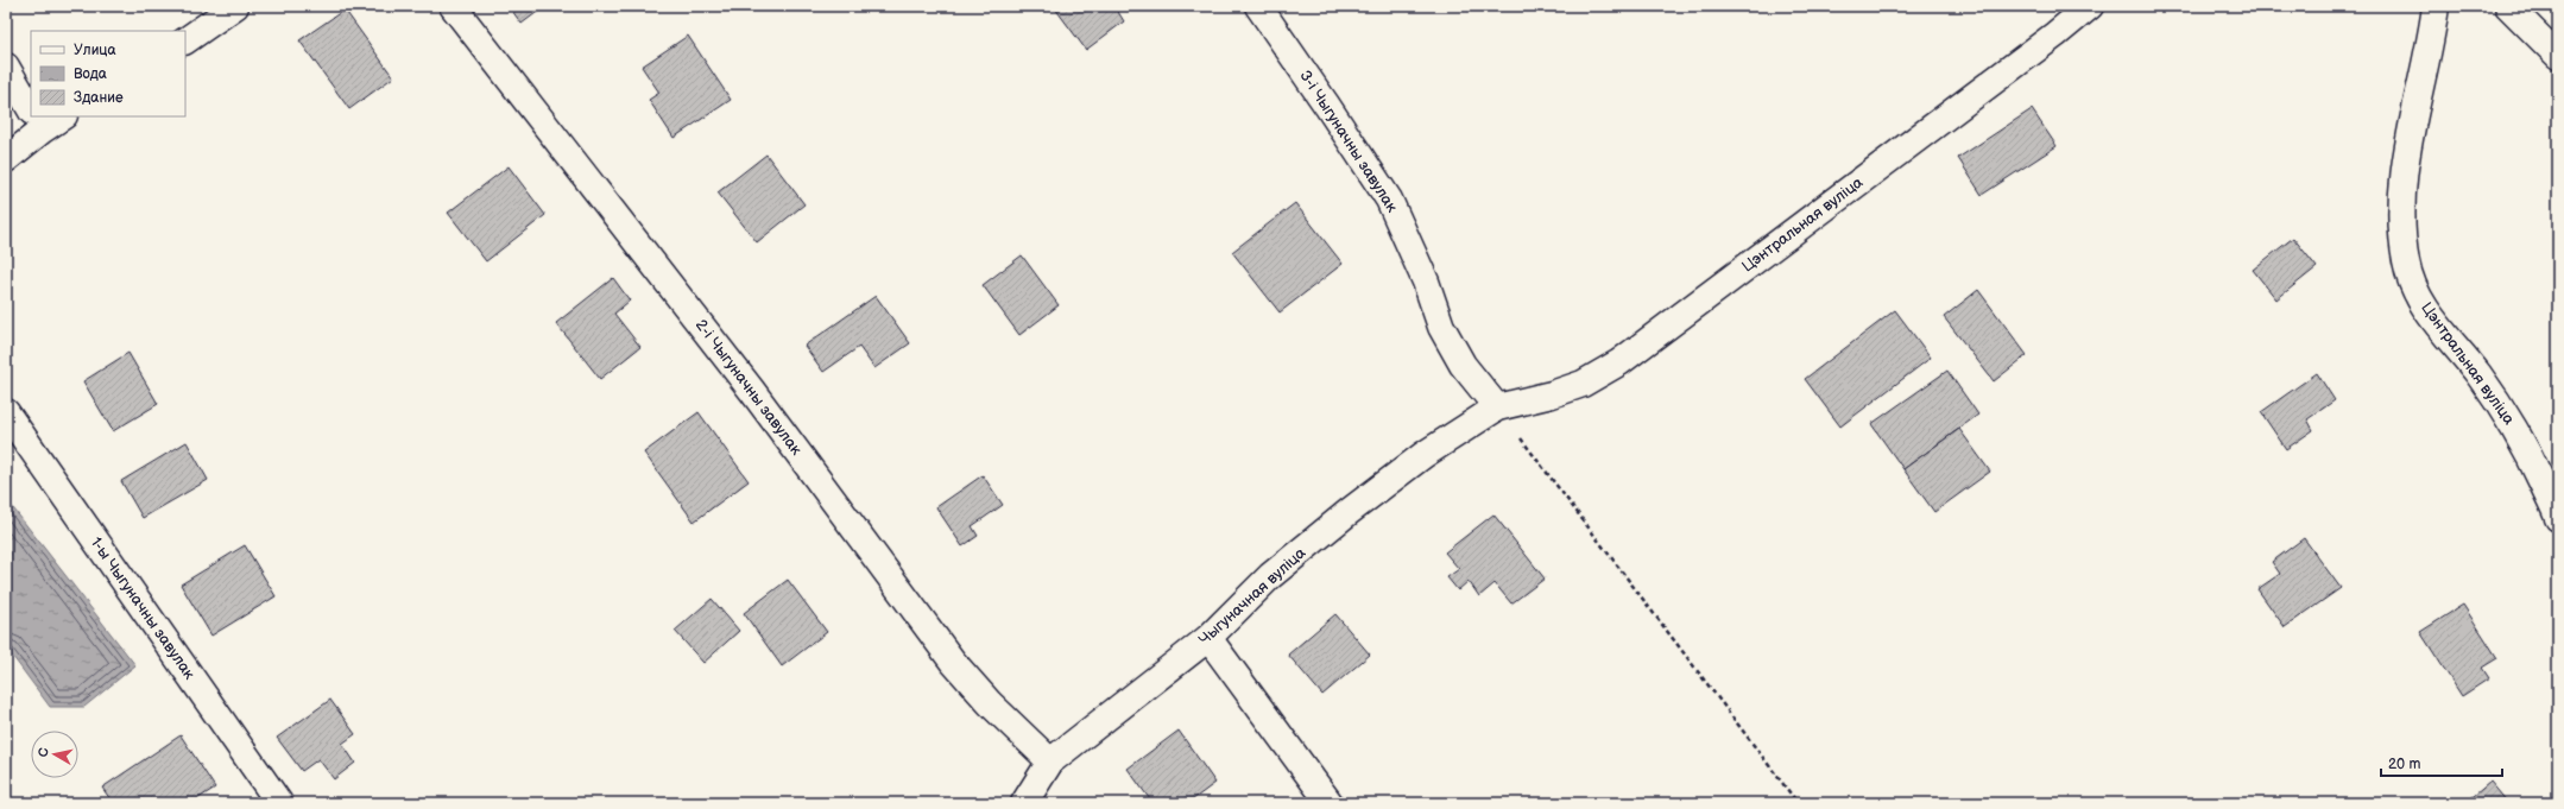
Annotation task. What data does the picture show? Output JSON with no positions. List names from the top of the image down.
{
  "streets": {
    "street": [
      "3-і Чыгуначны завулак",
      "Цэнтральная вуліца",
      "2-і Чыгуначны завулак",
      "Чыгуначная вуліца",
      "1-ы Чыгуначны завулак"
    ]
  },
  "crossings": [
    ["3-і Чыгуначны завулак", "Цэнтральная вуліца"],
    ["3-і Чыгуначны завулак", "Чыгуначная вуліца"],
    ["Цэнтральная вуліца", "Чыгуначная вуліца"],
    ["2-і Чыгуначны завулак", "Чыгуначная вуліца"]
  ],
  "legend": ["Улица", "Вода", "Здание"],
  "scale_bar": "20 m",
  "north": "left"
}
